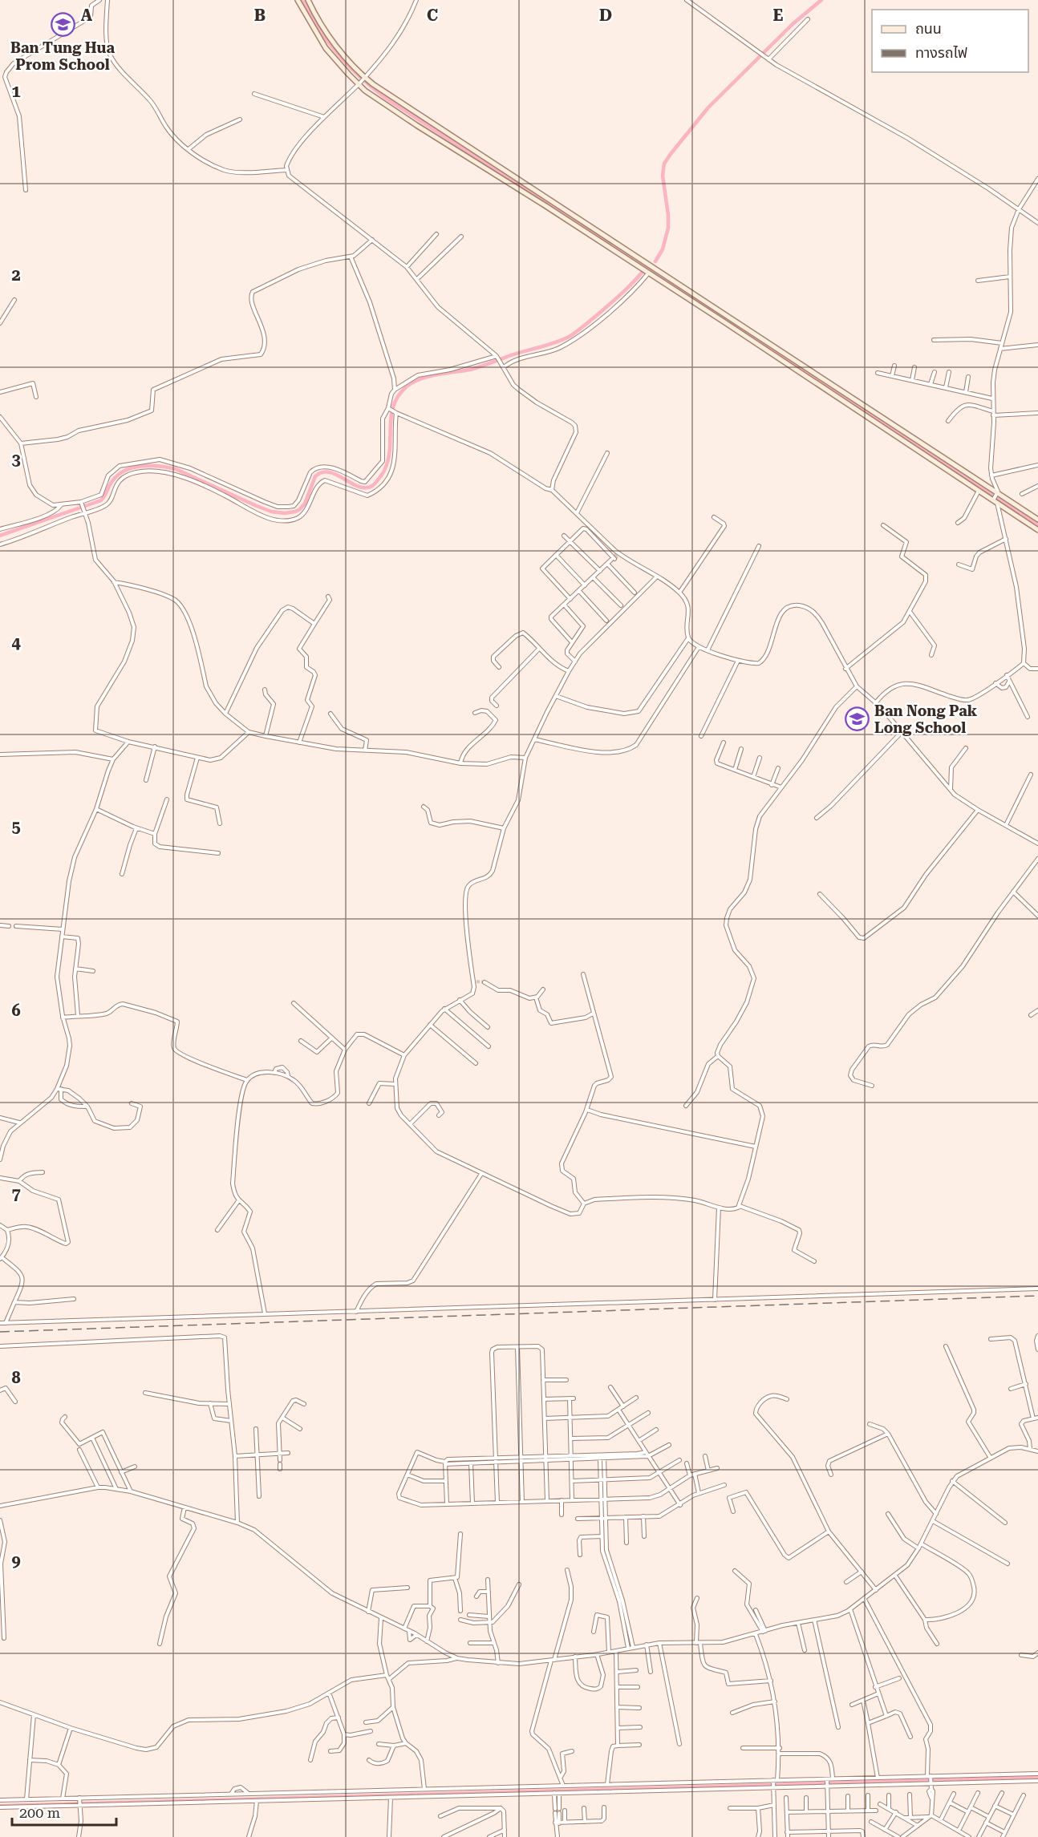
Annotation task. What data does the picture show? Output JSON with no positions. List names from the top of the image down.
{
  "places": {
    "school or university": ["Ban Tung Hua Prom School", "Ban Nong Pak Long School"]
  },
  "legend": ["ถนน", "ทางรถไฟ"],
  "scale_bar": "200 m",
  "grid": {
    "columns": [
      "A",
      "B",
      "C",
      "D",
      "E"
    ],
    "rows": [
      "1",
      "2",
      "3",
      "4",
      "5",
      "6",
      "7",
      "8",
      "9"
    ]
  }
}
